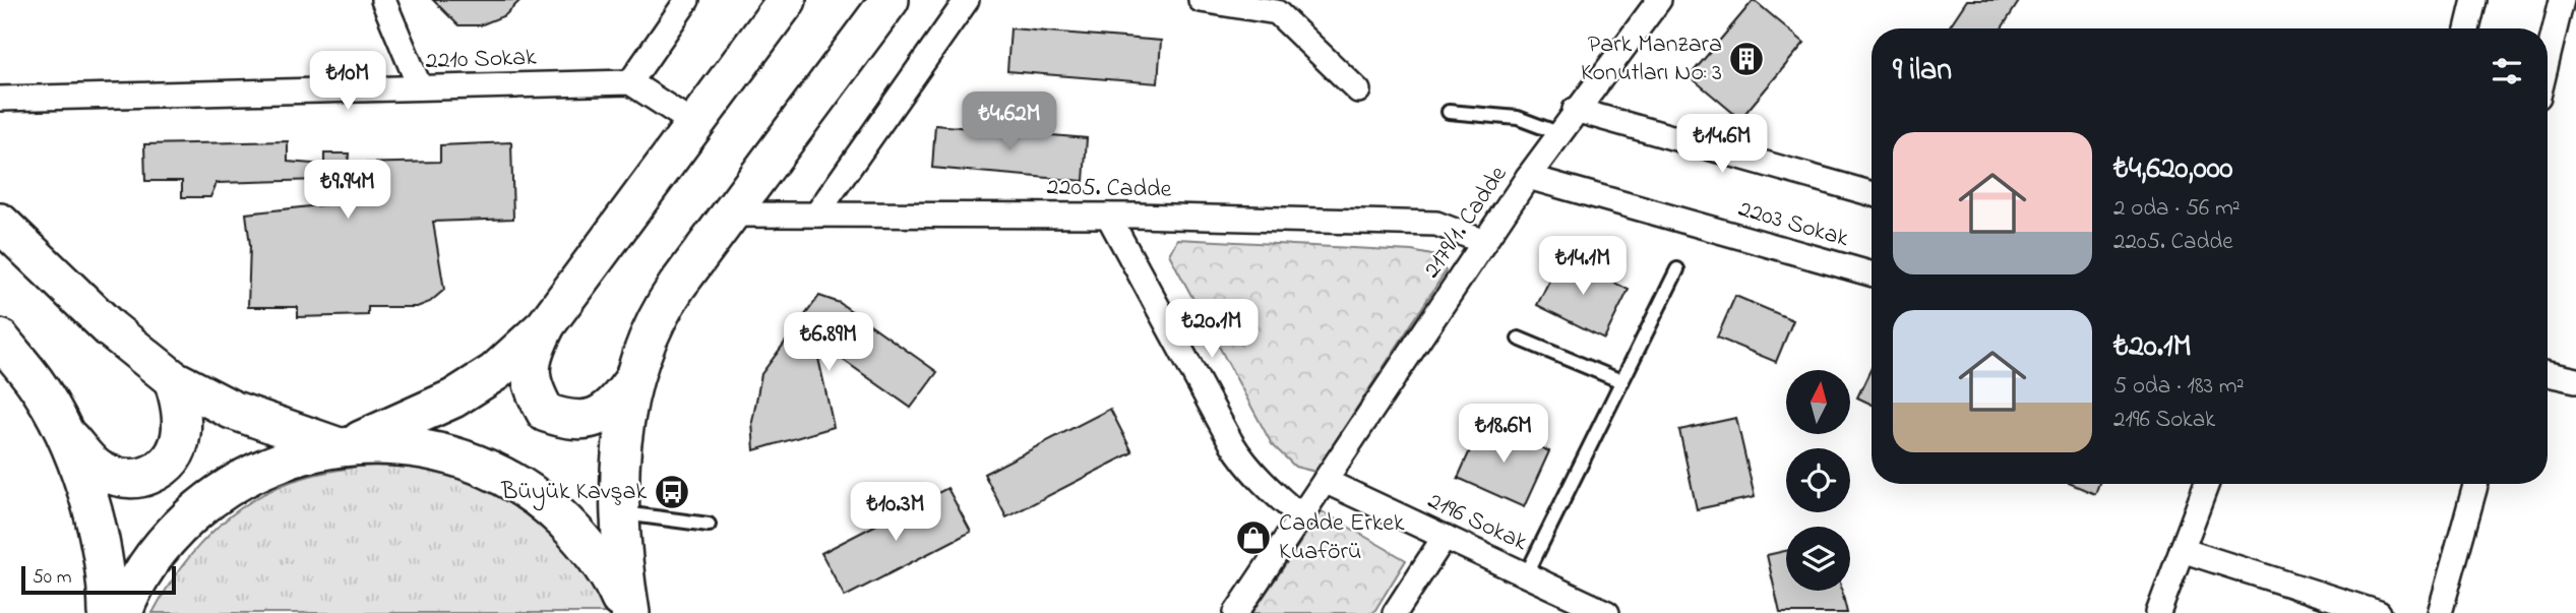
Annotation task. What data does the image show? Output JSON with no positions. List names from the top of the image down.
{
  "streets": {
    "street": [
      "2210 Sokak",
      "2205. Cadde",
      "2179/1. Cadde",
      "2203 Sokak",
      "2196 Sokak"
    ]
  },
  "crossings": [
    ["2205. Cadde", "2179/1. Cadde"],
    ["2179/1. Cadde", "2203 Sokak"],
    ["2179/1. Cadde", "2196 Sokak"]
  ],
  "places": {
    "building": ["Park Manzara Konutları No: 3"],
    "bus stop": ["Büyük Kavşak"],
    "shop": ["Cadde Erkek Kuaförü"]
  },
  "scale_bar": "50 m",
  "north": "top",
  "page": {
    "heading": "9 ilan",
    "price": [
      "₺10M",
      "₺4.62M",
      "₺14.6M",
      "₺9.94M",
      "₺14.1M",
      "₺20.1M",
      "₺6.89M",
      "₺18.6M",
      "₺10.3M"
    ],
    "list": [
      {
        "name": "₺4,620,000",
        "note": "2 oda · 56 m² · 2205. Cadde"
      },
      {
        "name": "₺20.1M",
        "note": "5 oda · 183 m² · 2196 Sokak"
      }
    ],
    "scale": "50 m"
  }
}
